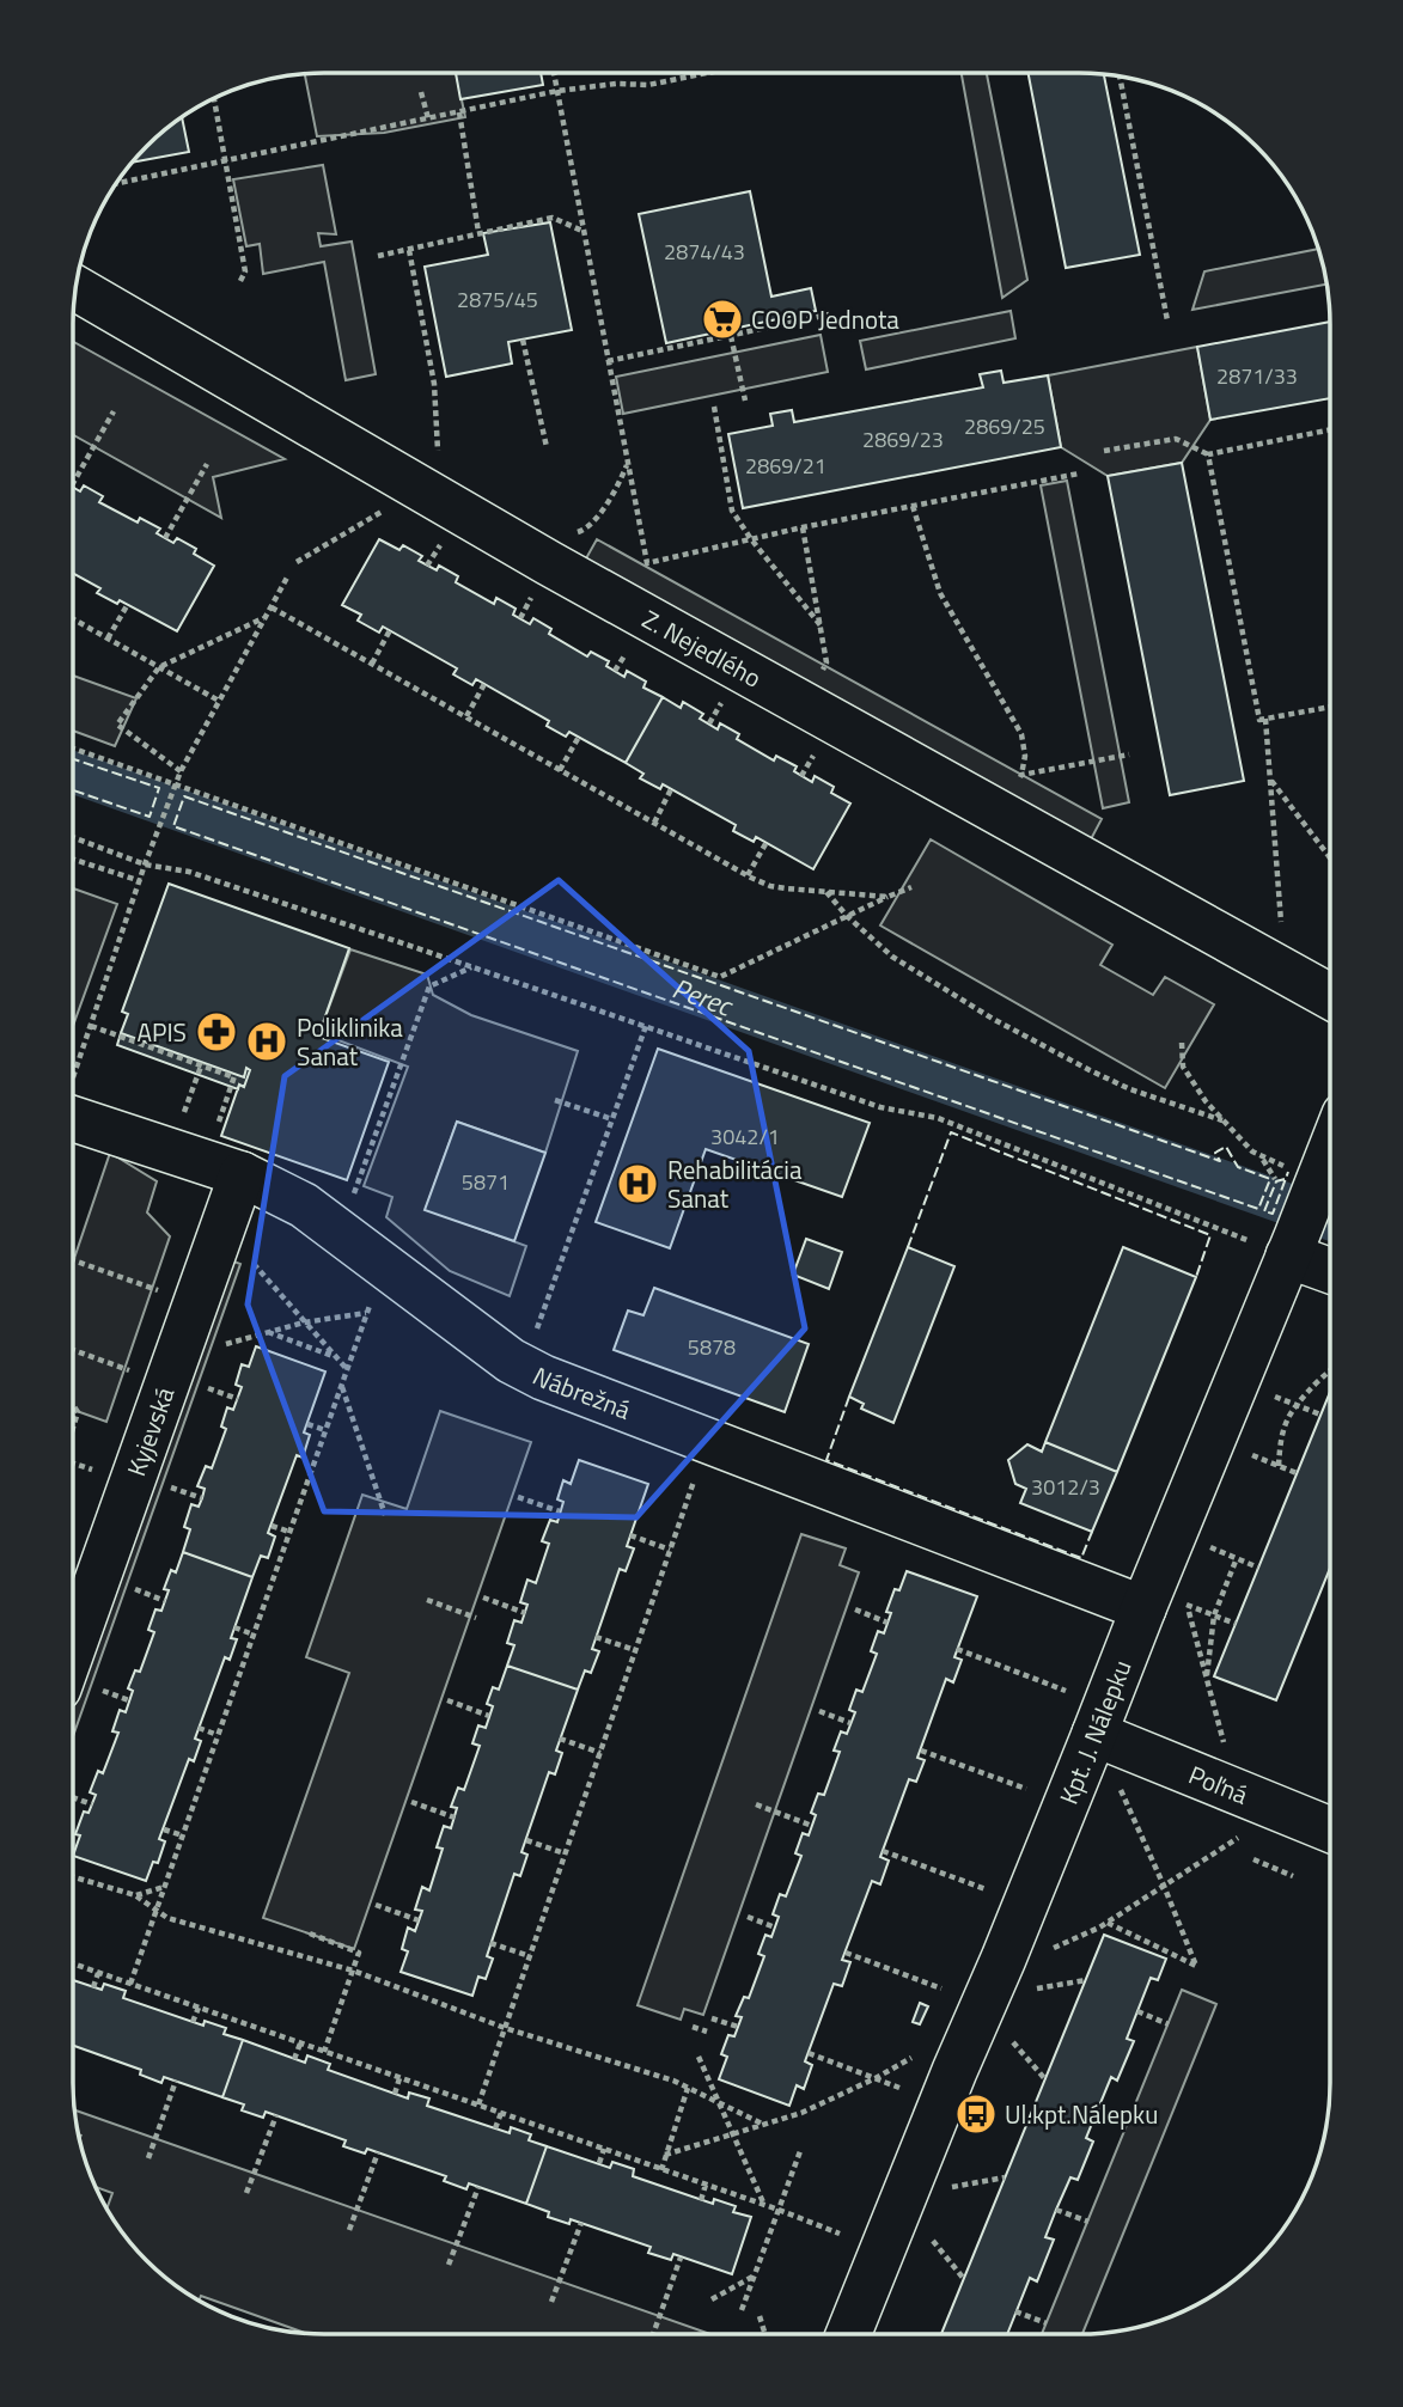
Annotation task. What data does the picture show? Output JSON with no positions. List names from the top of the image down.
{
  "streets": {
    "street": [
      "Z. Nejedlého",
      "Nábrežná",
      "Kyjevská",
      "Kpt. J. Nálepku",
      "Poľná"
    ]
  },
  "crossings": [
    ["Nábrežná", "Kyjevská"],
    ["Nábrežná", "Kpt. J. Nálepku"],
    ["Kpt. J. Nálepku", "Poľná"]
  ],
  "water": ["Perec"],
  "places": {
    "supermarket": ["COOP Jednota"],
    "pharmacy": ["APIS"],
    "hospital": ["Poliklinika Sanat", "Rehabilitácia Sanat"],
    "bus stop": ["Ul.kpt.Nálepku"]
  },
  "house_numbers": [
    "2874/43",
    "2875/45",
    "2871/33",
    "2869/25",
    "2869/23",
    "2869/21",
    "3042/1",
    "5871",
    "5878",
    "3012/3"
  ]
}
